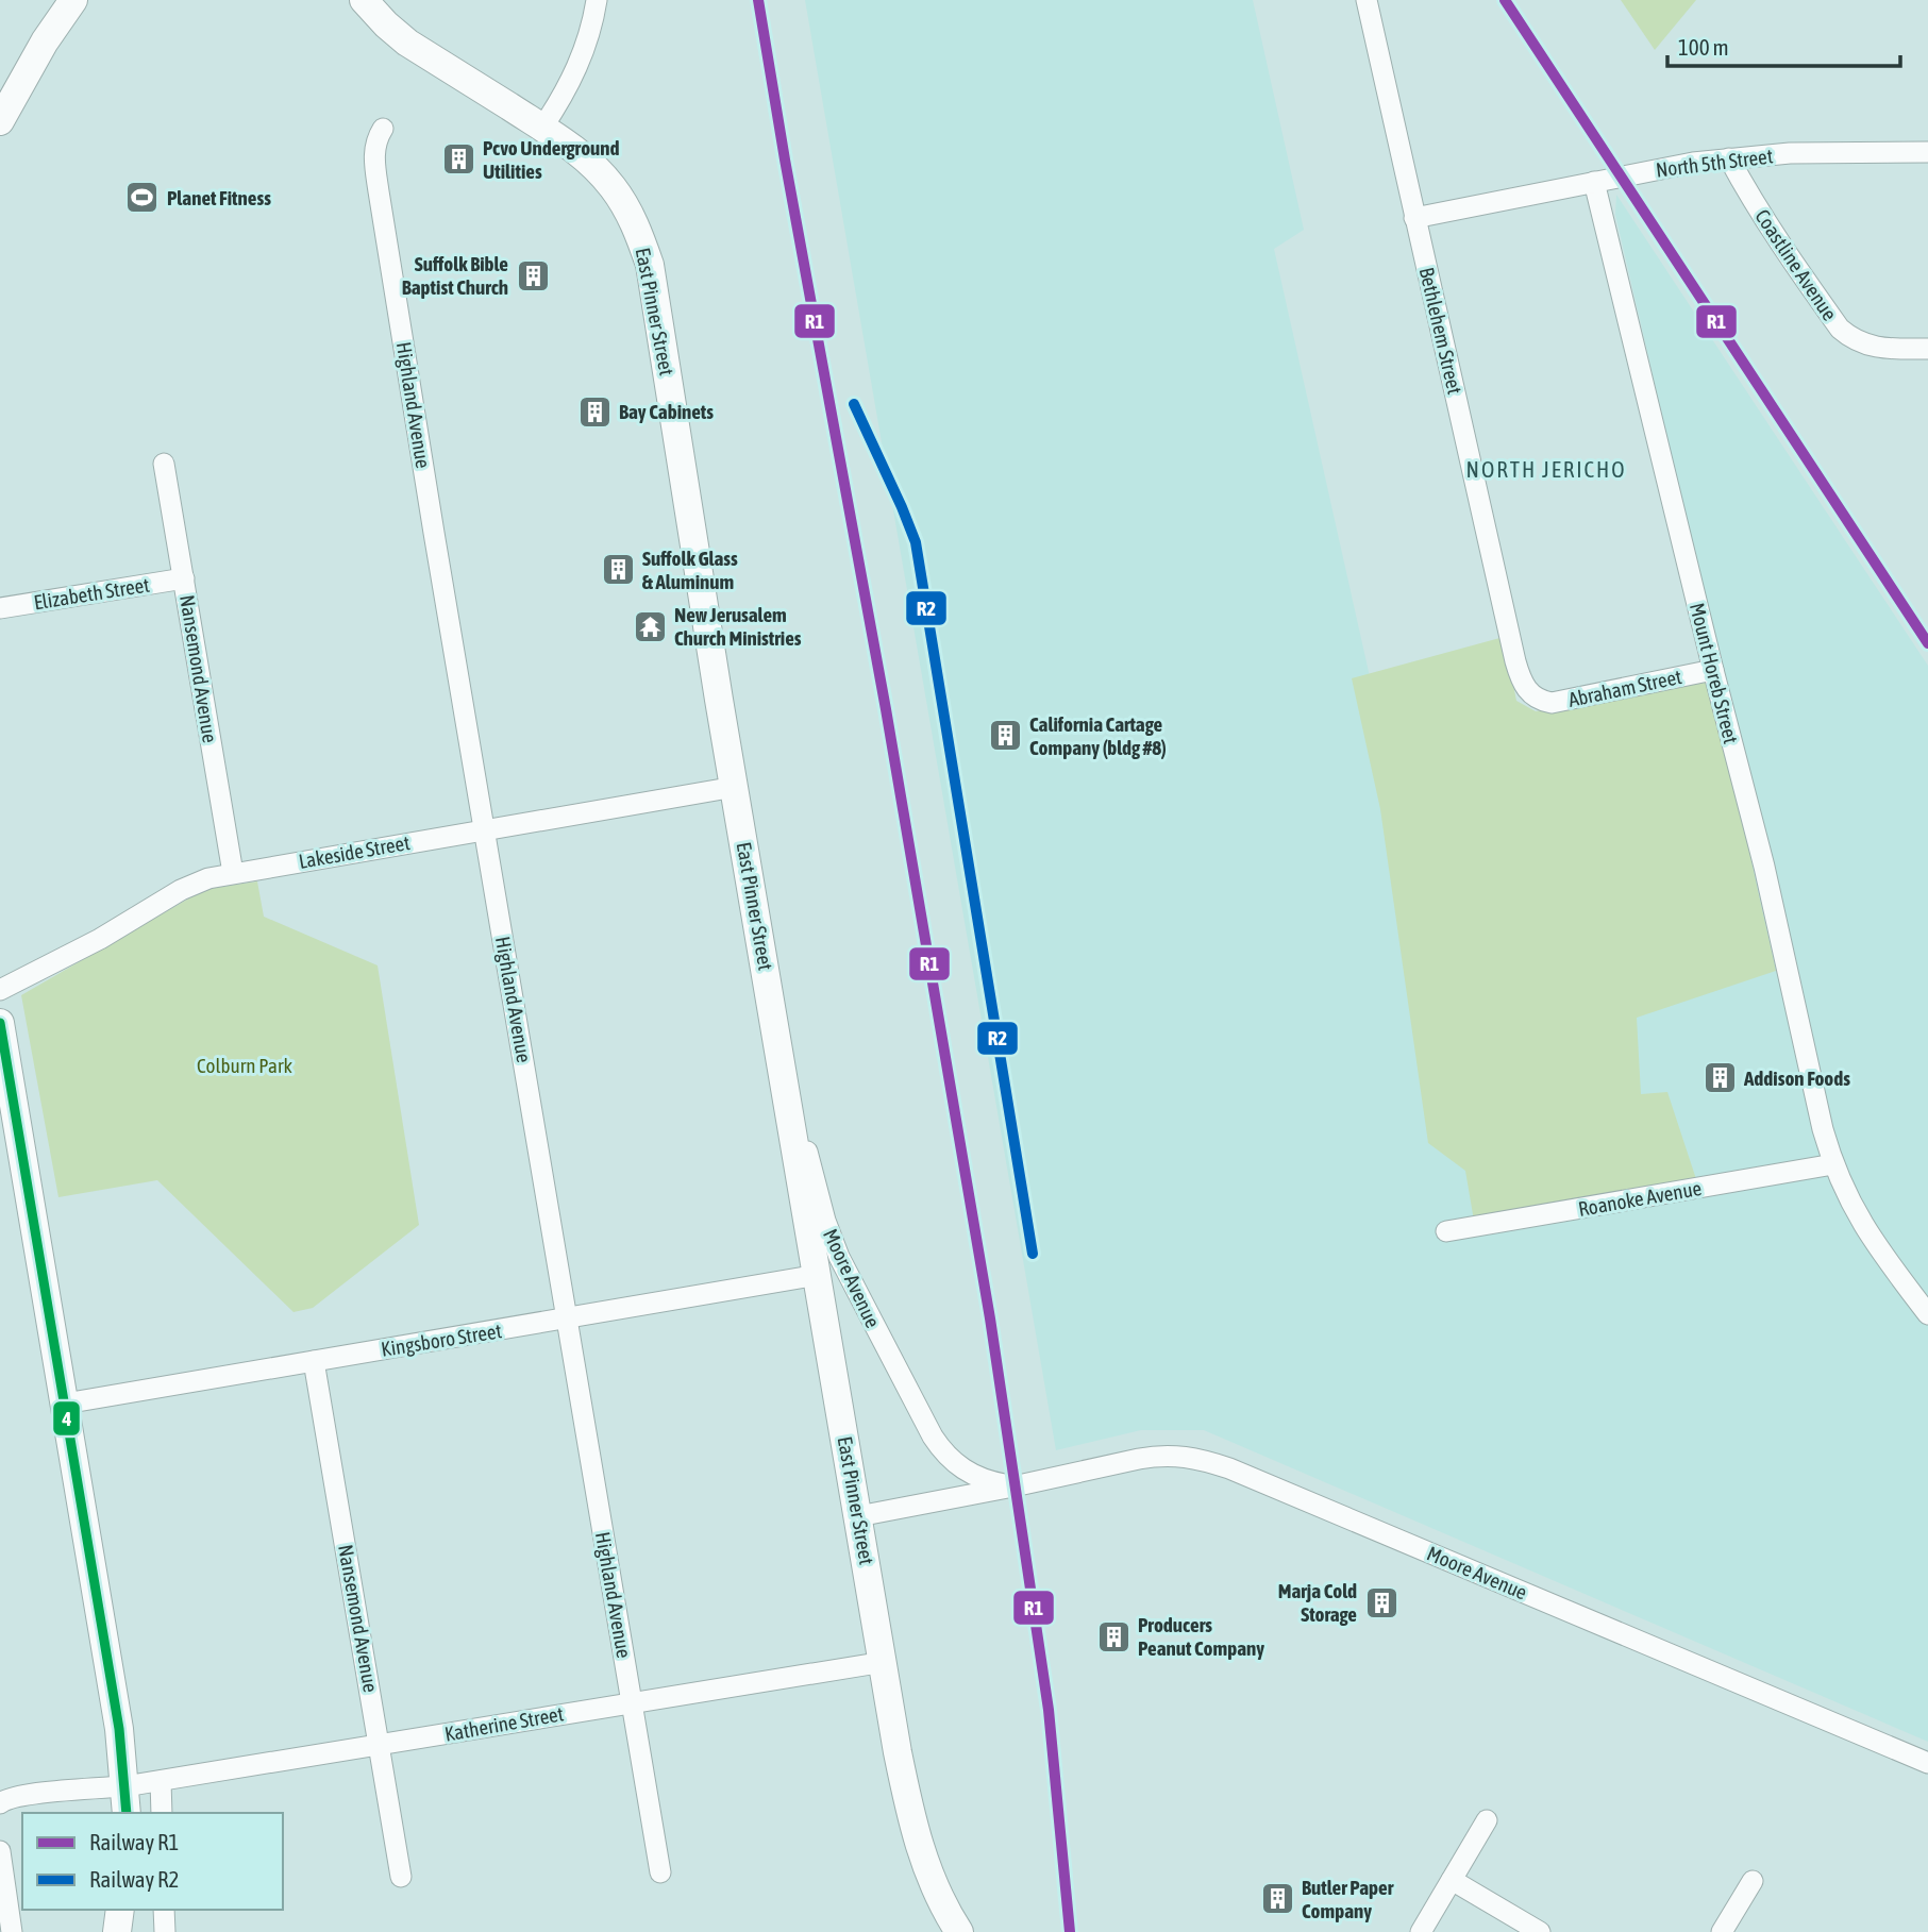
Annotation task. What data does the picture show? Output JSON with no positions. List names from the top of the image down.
{
  "streets": {
    "main road": ["East Pinner Street"],
    "street": [
      "North 5th Street",
      "Coastline Avenue",
      "Bethlehem Street",
      "Highland Avenue",
      "Elizabeth Street",
      "Nansemond Avenue",
      "Mount Horeb Street",
      "Abraham Street",
      "Lakeside Street",
      "Roanoke Avenue",
      "Moore Avenue",
      "Kingsboro Street",
      "Katherine Street"
    ]
  },
  "crossings": [
    ["North 5th Street", "Coastline Avenue"],
    ["North 5th Street", "Bethlehem Street"],
    ["North 5th Street", "Mount Horeb Street"],
    ["East Pinner Street", "Lakeside Street"],
    ["East Pinner Street", "Moore Avenue"],
    ["East Pinner Street", "Kingsboro Street"],
    ["East Pinner Street", "Katherine Street"],
    ["Bethlehem Street", "Abraham Street"],
    ["Highland Avenue", "Lakeside Street"],
    ["Highland Avenue", "Kingsboro Street"],
    ["Highland Avenue", "Katherine Street"],
    ["Elizabeth Street", "Nansemond Avenue"],
    ["Nansemond Avenue", "Lakeside Street"],
    ["Nansemond Avenue", "Kingsboro Street"],
    ["Nansemond Avenue", "Katherine Street"],
    ["Mount Horeb Street", "Abraham Street"],
    ["Mount Horeb Street", "Roanoke Avenue"]
  ],
  "districts": ["NORTH JERICHO"],
  "parks": ["Colburn Park"],
  "places": {
    "building": [
      "Pcvo Underground Utilities",
      "Suffolk Bible Baptist Church",
      "Bay Cabinets",
      "Suffolk Glass & Aluminum",
      "California Cartage Company (bldg #8)",
      "Addison Foods",
      "Marja Cold Storage",
      "Producers Peanut Company",
      "Butler Paper Company"
    ],
    "sports": ["Planet Fitness"],
    "temple": ["New Jerusalem Church Ministries"]
  },
  "lines": ["rail line R1", "rail line R2", "transit line 4"],
  "legend": ["Railway R1", "Railway R2"],
  "scale_bar": "100 m"
}
